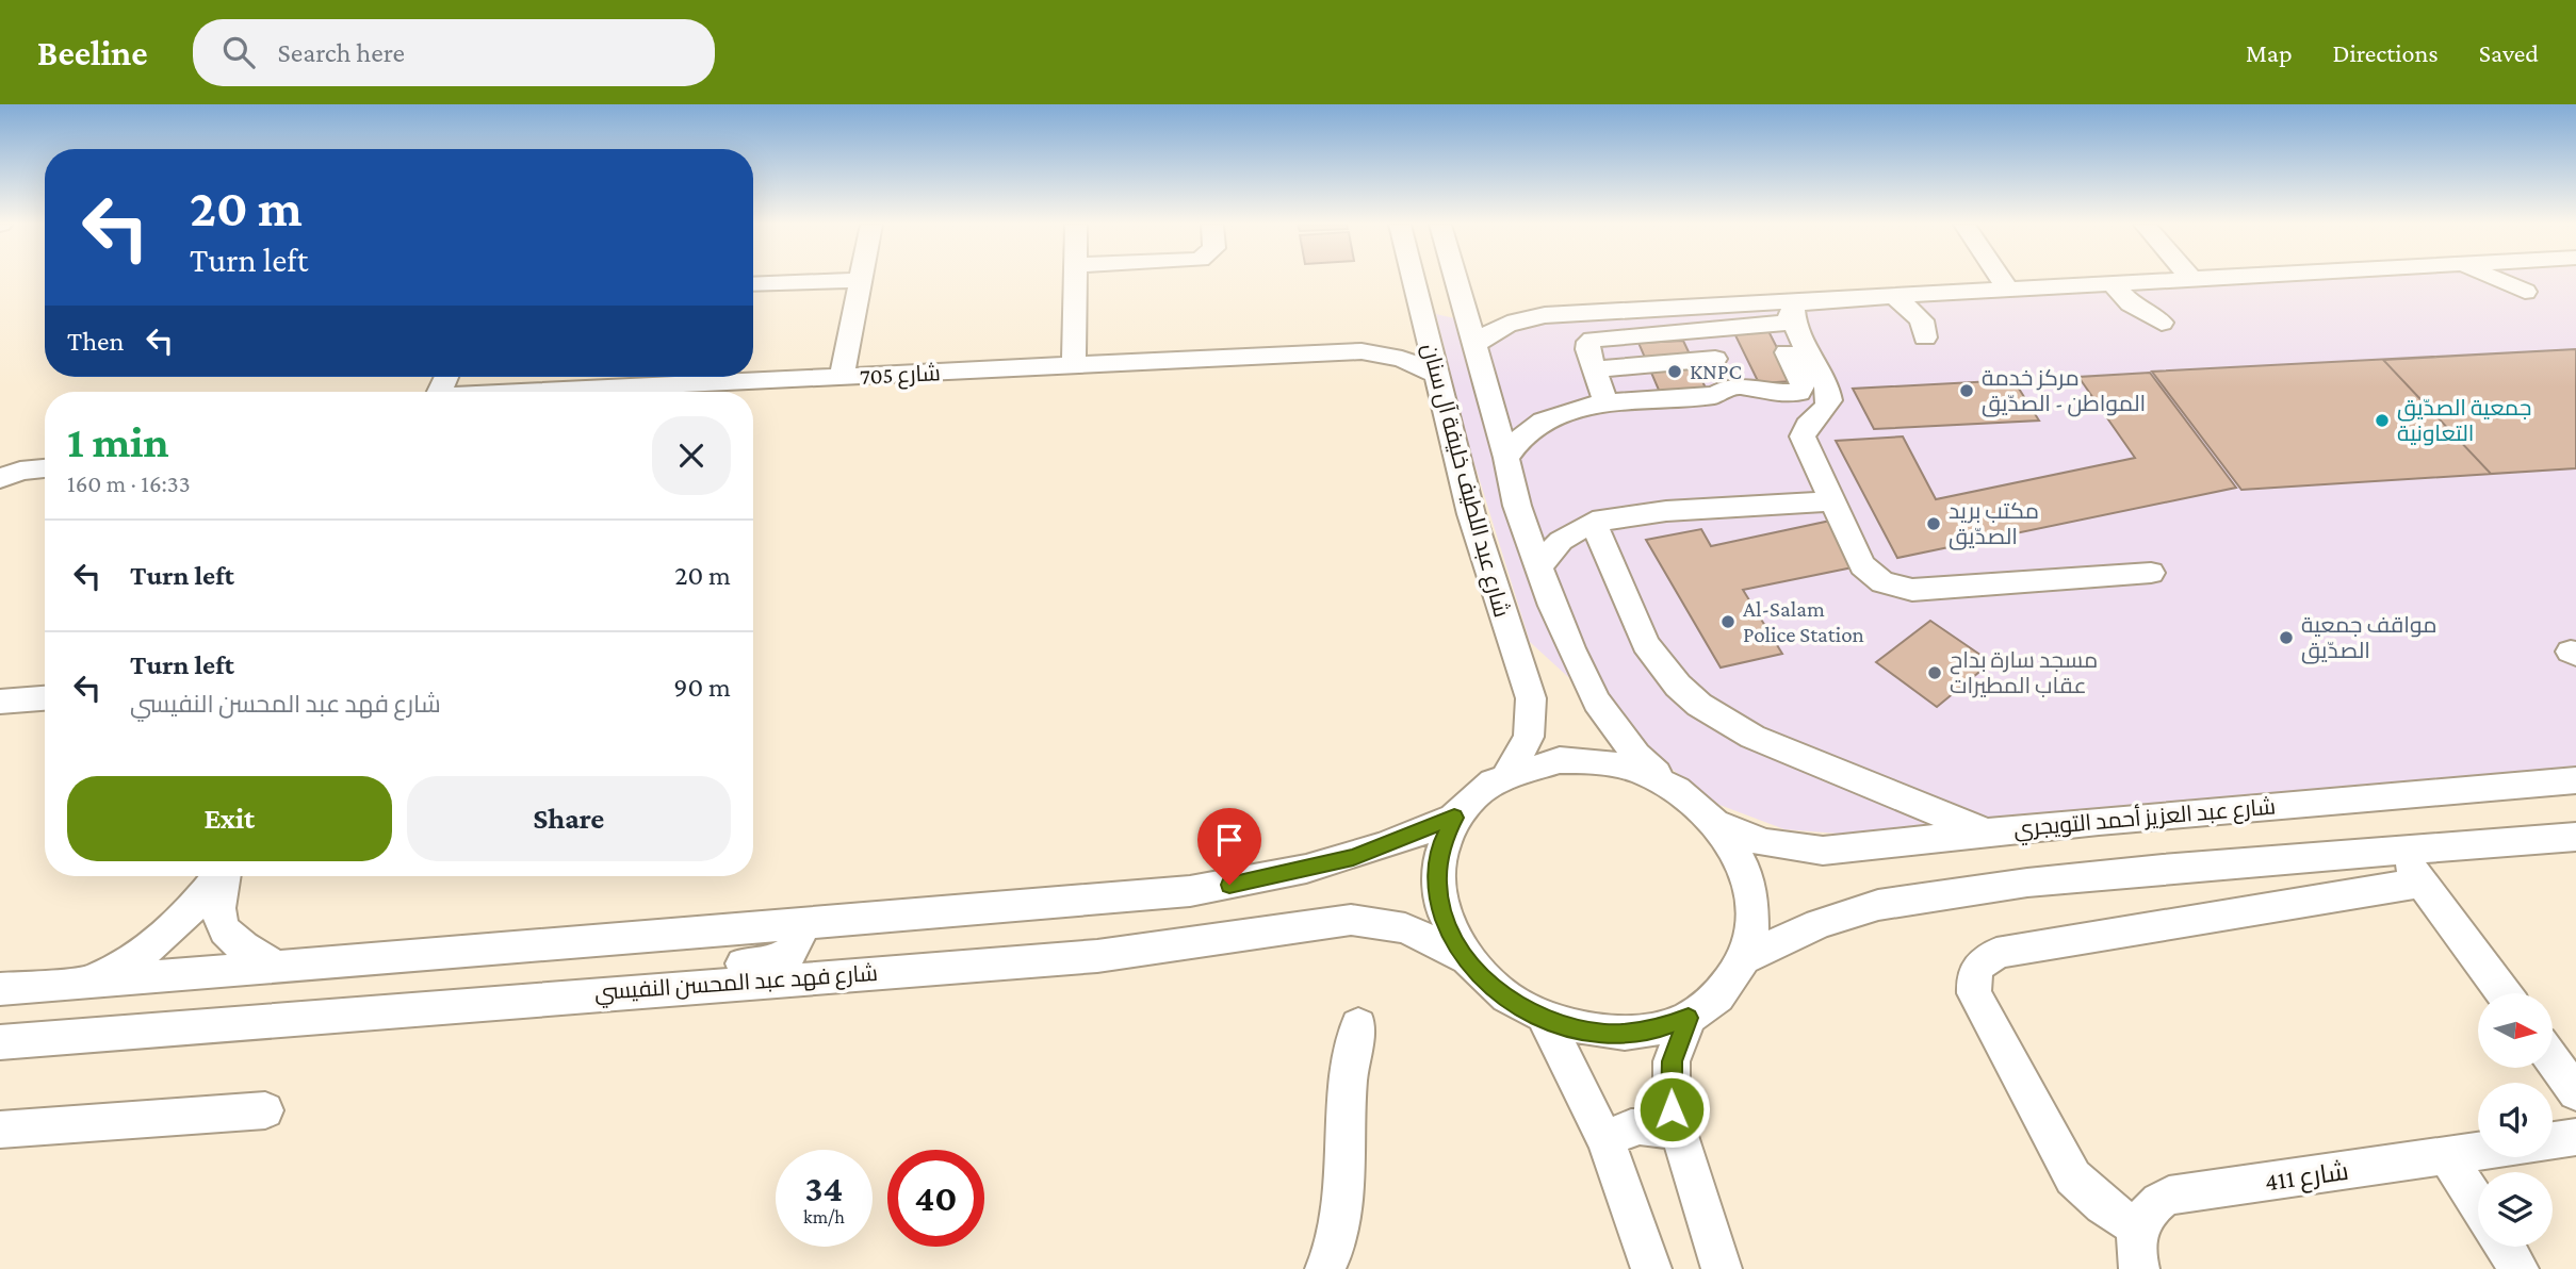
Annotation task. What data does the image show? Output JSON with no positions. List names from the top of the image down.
{
  "streets": {
    "street": [
      "شارع 705",
      "شارع عبد اللطيف خليفة آل سنان",
      "شارع عبد العزيز أحمد التويجري",
      "شارع فهد عبد المحسن النفيسي",
      "شارع 411"
    ]
  },
  "crossings": [
    ["شارع 705", "شارع عبد اللطيف خليفة آل سنان"]
  ],
  "places": [
    "KNPC",
    "مركز خدمة المواطن - الصدّيق",
    "جمعية الصدّيق التعاونية",
    "مكتب بريد الصدّيق",
    "Al-Salam Police Station",
    "مواقف جمعية الصدّيق",
    "مسجد سارة بداح عقاب المطيرات"
  ],
  "north": "right",
  "page": {
    "header": "Beeline",
    "search": "Search here",
    "nav": ["Map", "Directions", "Saved"],
    "turn": ["20 m", "Turn left"],
    "then": "Then",
    "heading": ["1 min", "160 m · 16:33"],
    "list": [
      {
        "name": "Turn left",
        "value": "20 m"
      },
      {
        "name": "Turn left",
        "note": "شارع فهد عبد المحسن النفيسي",
        "value": "90 m"
      }
    ],
    "buttons": ["Exit", "Share"],
    "speed": "34 km/h",
    "limit": "40"
  }
}
